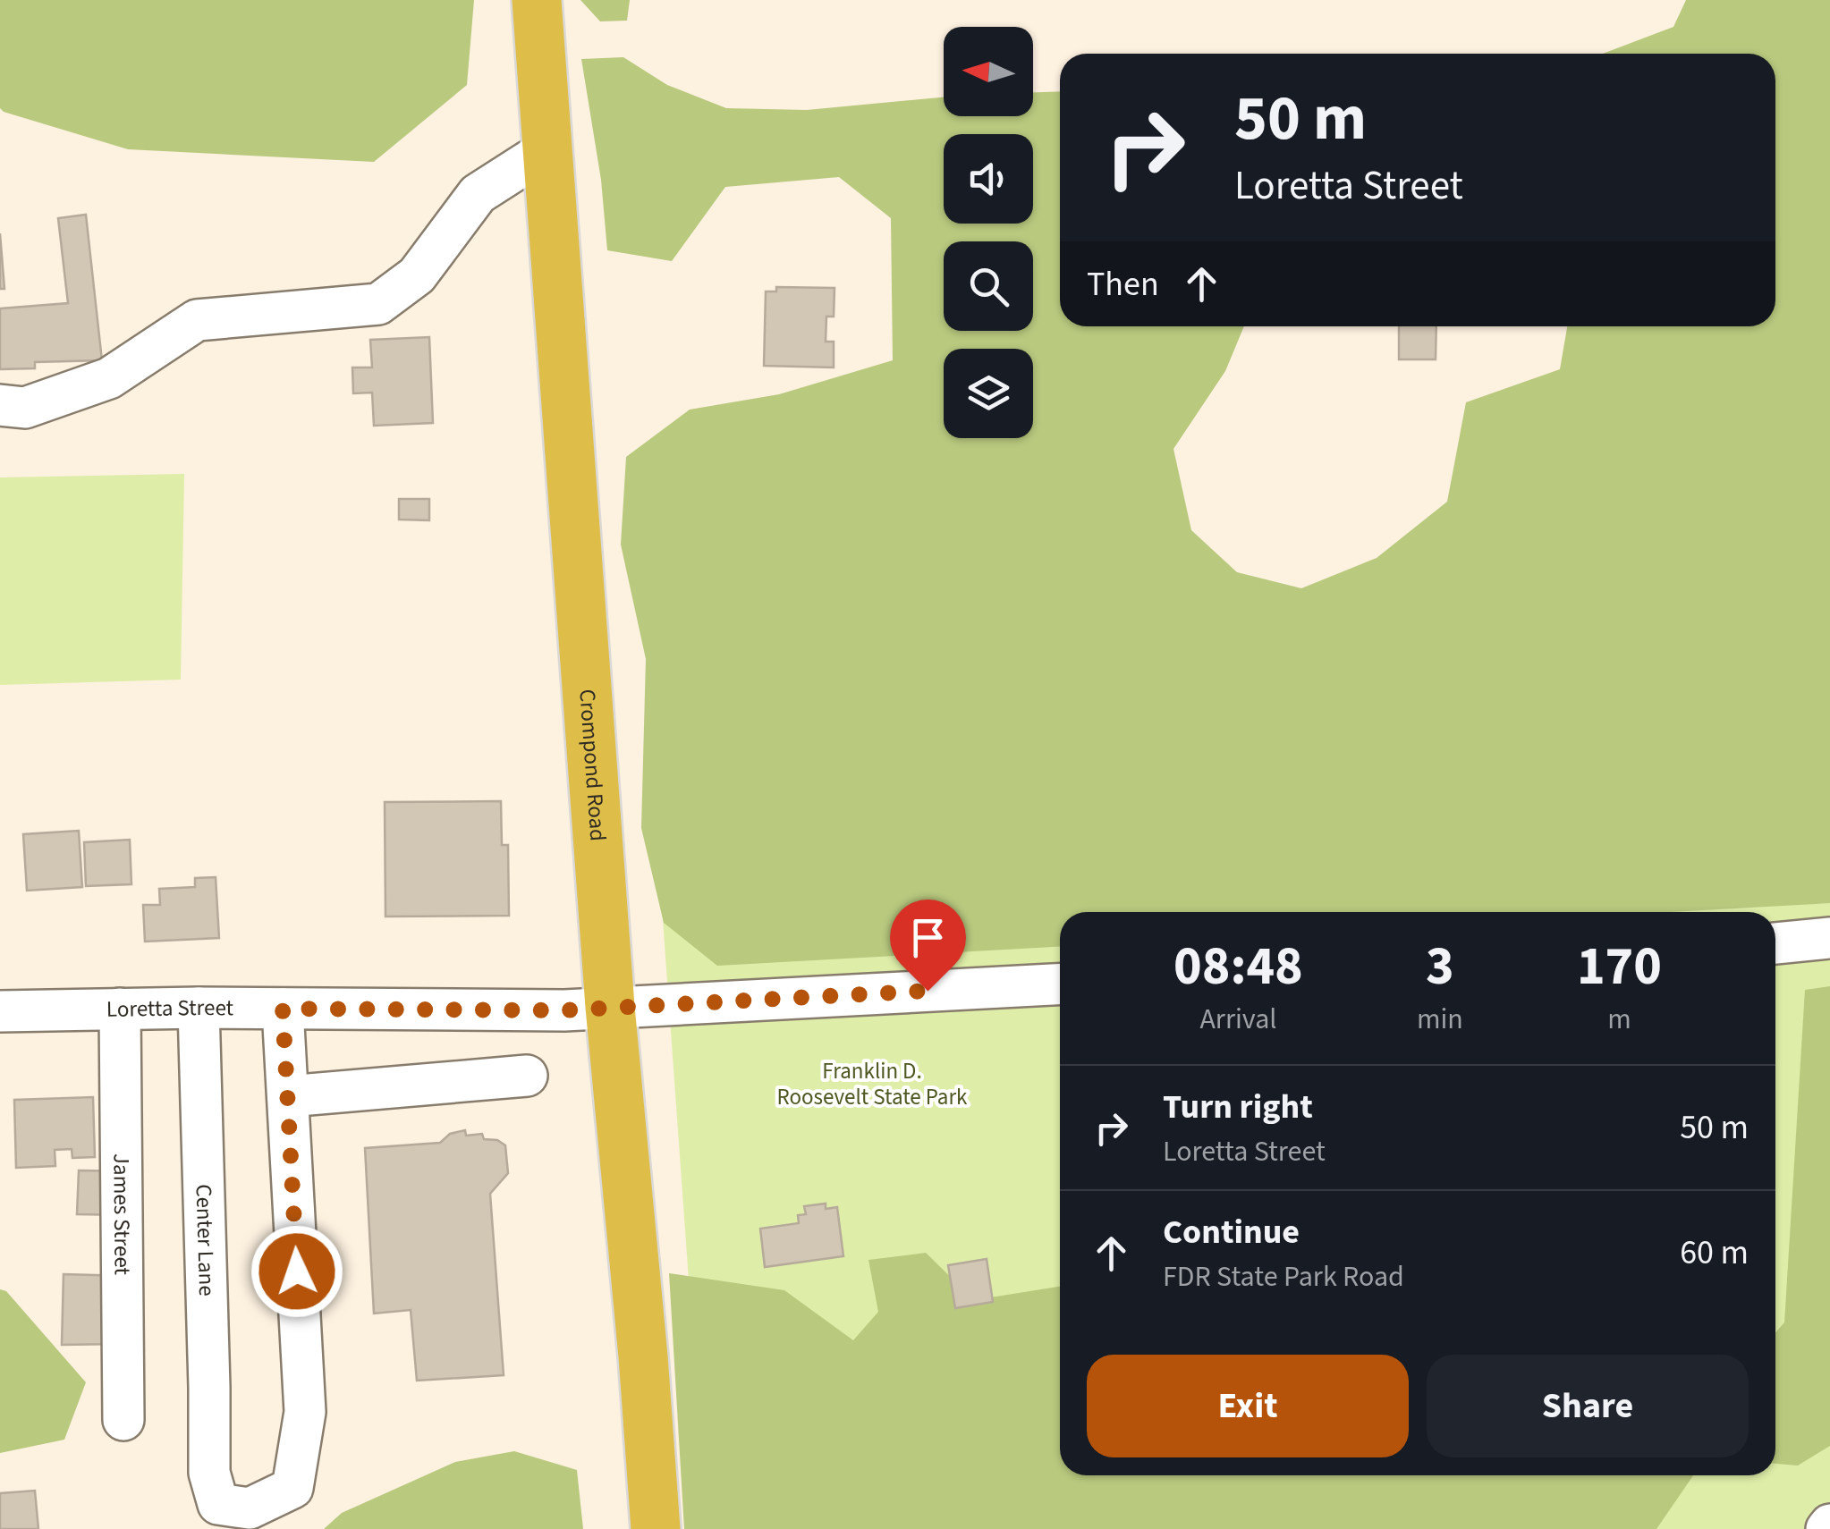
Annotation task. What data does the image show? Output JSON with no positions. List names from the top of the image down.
{
  "streets": {
    "highway": ["Crompond Road"],
    "street": ["Loretta Street", "James Street", "Center Lane"]
  },
  "crossings": [
    ["Crompond Road", "Loretta Street"],
    ["Loretta Street", "James Street"],
    ["Loretta Street", "Center Lane"]
  ],
  "parks": ["Franklin D. Roosevelt State Park"],
  "north": "left",
  "page": {
    "turn": ["50 m", "Loretta Street"],
    "then": "Then",
    "eta": [
      "08:48",
      "Arrival",
      "3",
      "min",
      "170",
      "m"
    ],
    "list": [
      {
        "name": "Turn right",
        "note": "Loretta Street",
        "value": "50 m"
      },
      {
        "name": "Continue",
        "note": "FDR State Park Road",
        "value": "60 m"
      }
    ],
    "buttons": ["Exit", "Share"]
  }
}
